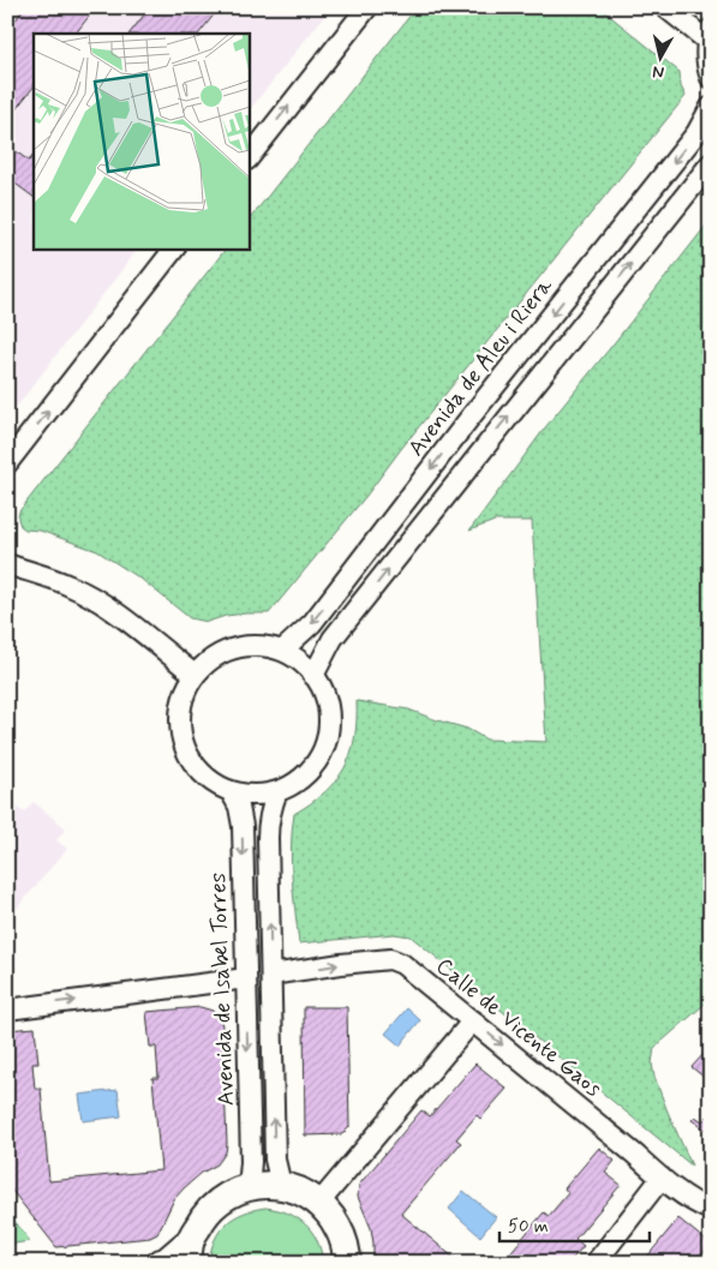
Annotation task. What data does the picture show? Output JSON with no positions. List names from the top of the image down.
{
  "streets": {
    "street": ["Avenida de Aleu i Riera", "Avenida de Isabel Torres", "Calle de Vicente Gaos"]
  },
  "crossings": [
    ["Avenida de Aleu i Riera", "Avenida de Isabel Torres"],
    ["Avenida de Isabel Torres", "Calle de Vicente Gaos"]
  ],
  "one_way": ["Calle de Vicente Gaos"],
  "scale_bar": "50 m",
  "north": "bottom"
}
